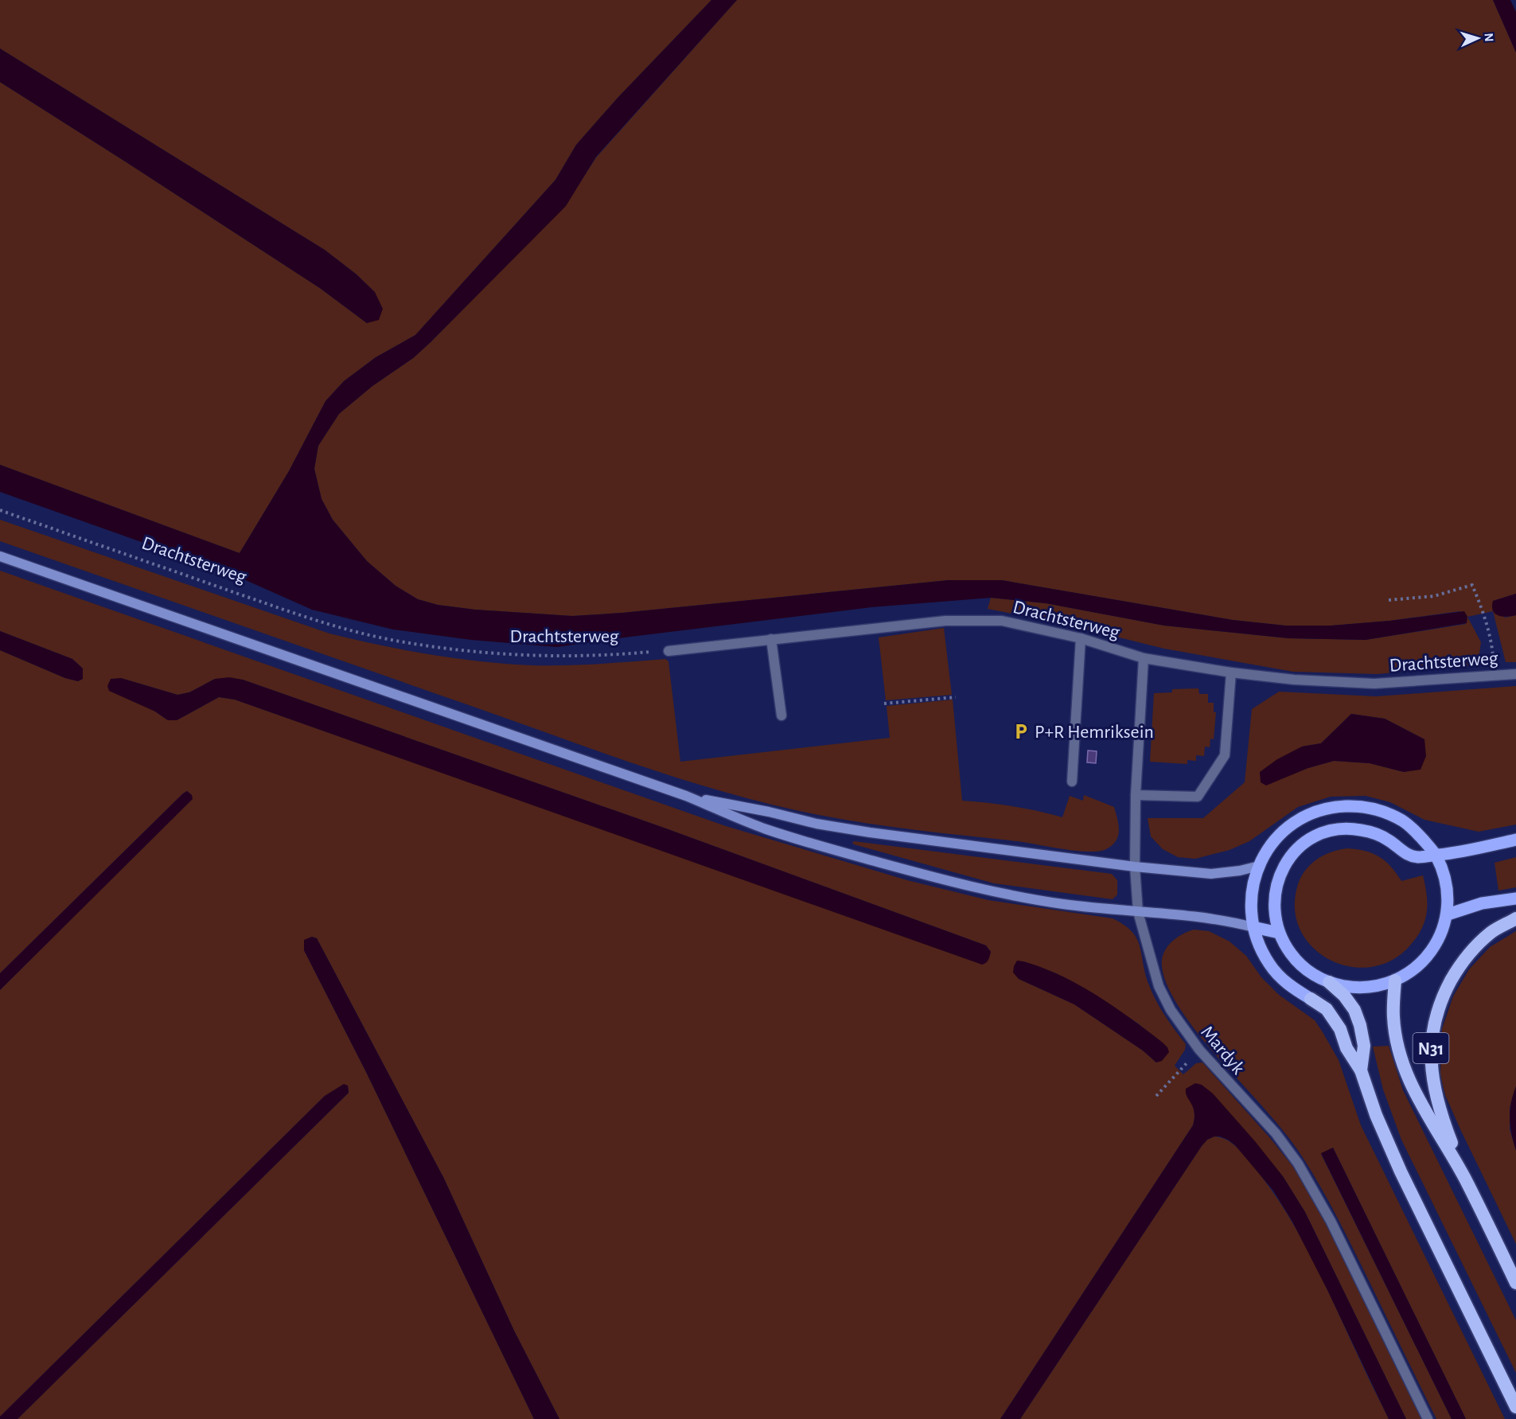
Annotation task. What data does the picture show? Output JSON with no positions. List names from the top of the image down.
{
  "streets": {
    "highway": ["N31"],
    "street": ["Drachtsterweg", "Mardyk"]
  },
  "crossings": [
    ["Drachtsterweg", "Mardyk"]
  ],
  "places": {
    "parking": ["P+R Hemriksein"]
  },
  "north": "right"
}
